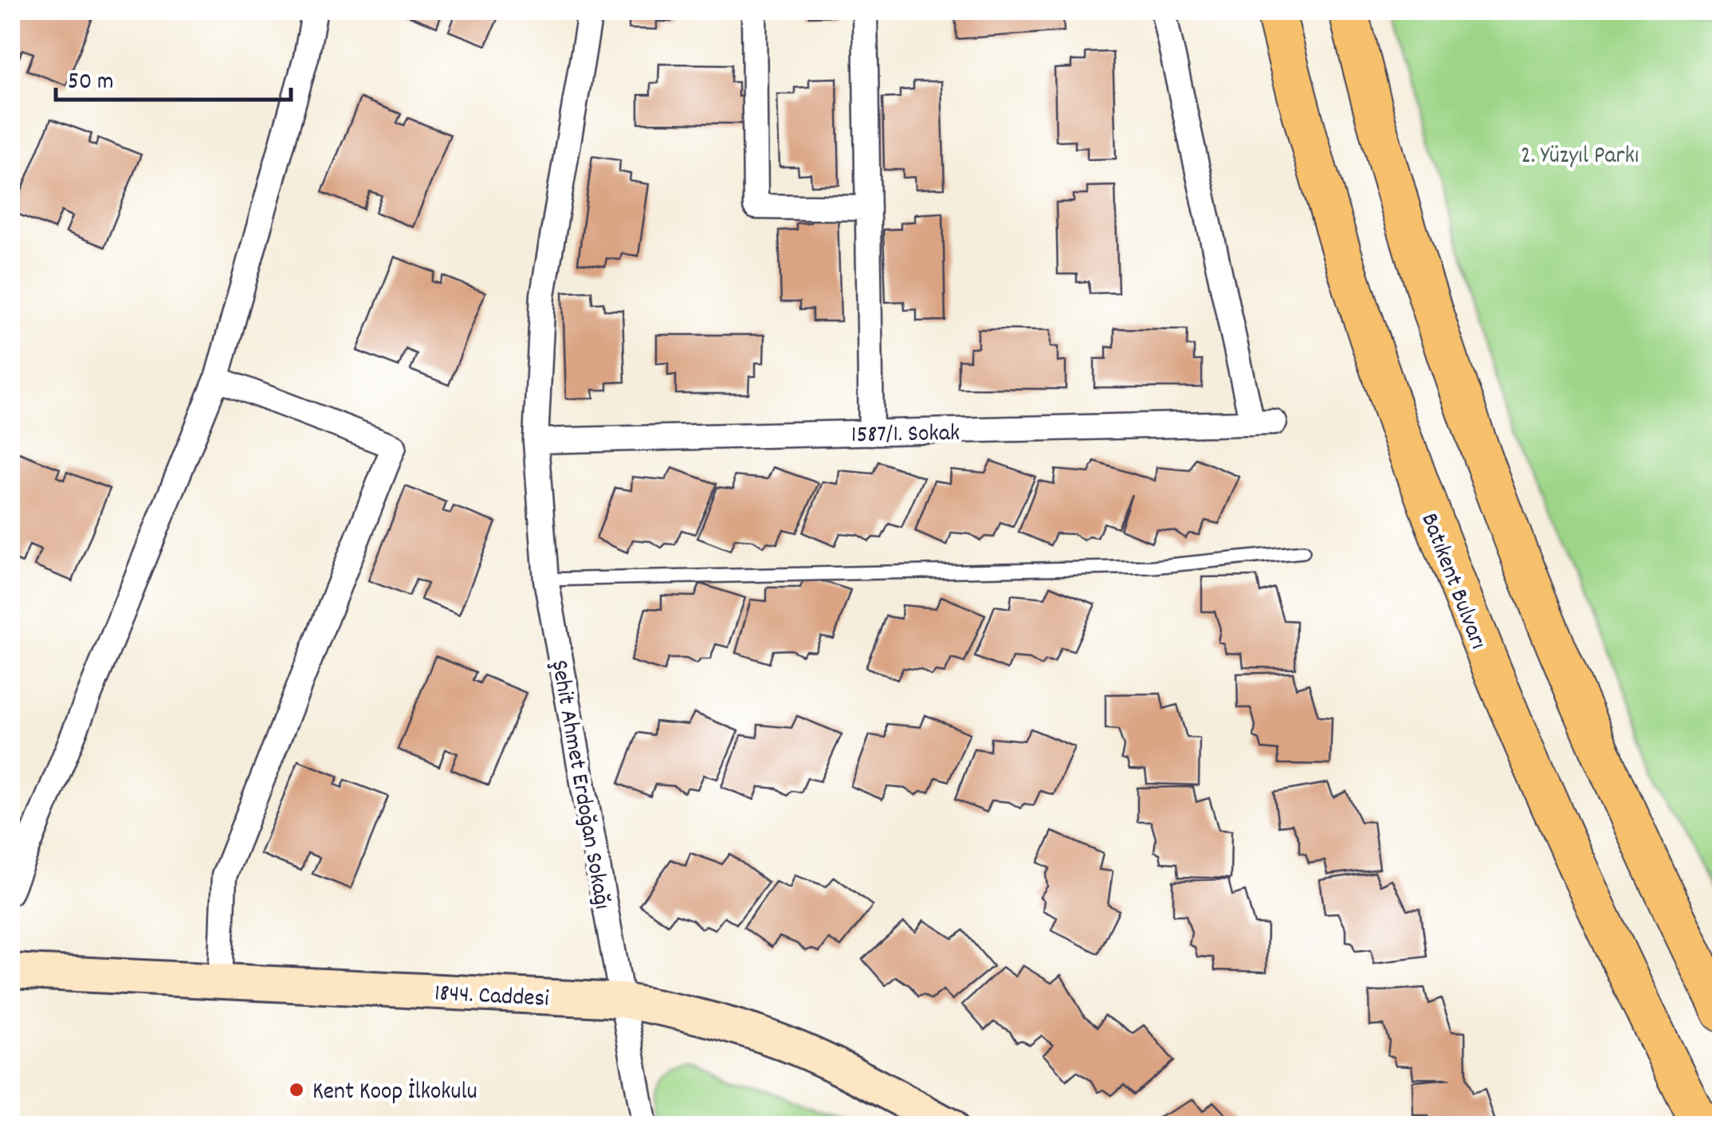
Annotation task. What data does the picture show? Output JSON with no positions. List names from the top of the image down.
{
  "streets": {
    "main road": ["Batıkent Bulvarı"],
    "street": ["1587/1. Sokak", "Şehit Ahmet Erdoğan Sokağı", "1844. Caddesi"]
  },
  "crossings": [
    ["1587/1. Sokak", "Şehit Ahmet Erdoğan Sokağı"],
    ["Şehit Ahmet Erdoğan Sokağı", "1844. Caddesi"]
  ],
  "parks": ["2. Yüzyıl Parkı"],
  "places": ["Kent Koop İlkokulu"],
  "scale_bar": "50 m"
}
